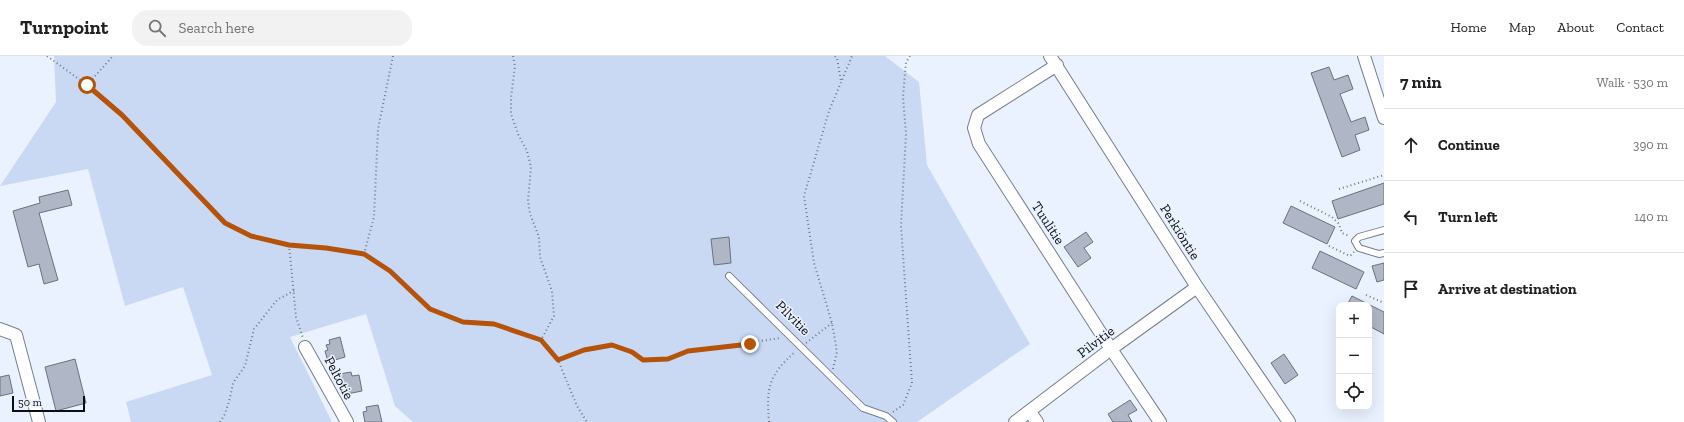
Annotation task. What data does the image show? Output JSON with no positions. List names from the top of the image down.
{
  "streets": {
    "street": [
      "Tuulitie",
      "Perkiöntie",
      "Pilvitie",
      "Peltotie"
    ]
  },
  "crossings": [
    ["Tuulitie", "Perkiöntie"],
    ["Tuulitie", "Pilvitie"],
    ["Perkiöntie", "Pilvitie"]
  ],
  "scale_bar": "50 m",
  "page": {
    "header": "Turnpoint",
    "search": "Search here",
    "nav": [
      "Home",
      "Map",
      "About",
      "Contact"
    ],
    "heading": ["7 min", "Walk · 530 m"],
    "list": [
      ["Continue", "390 m"],
      ["Turn left", "140 m"],
      "Arrive at destination"
    ],
    "map_buttons": ["+", "−"],
    "scale": "50 m"
  }
}
